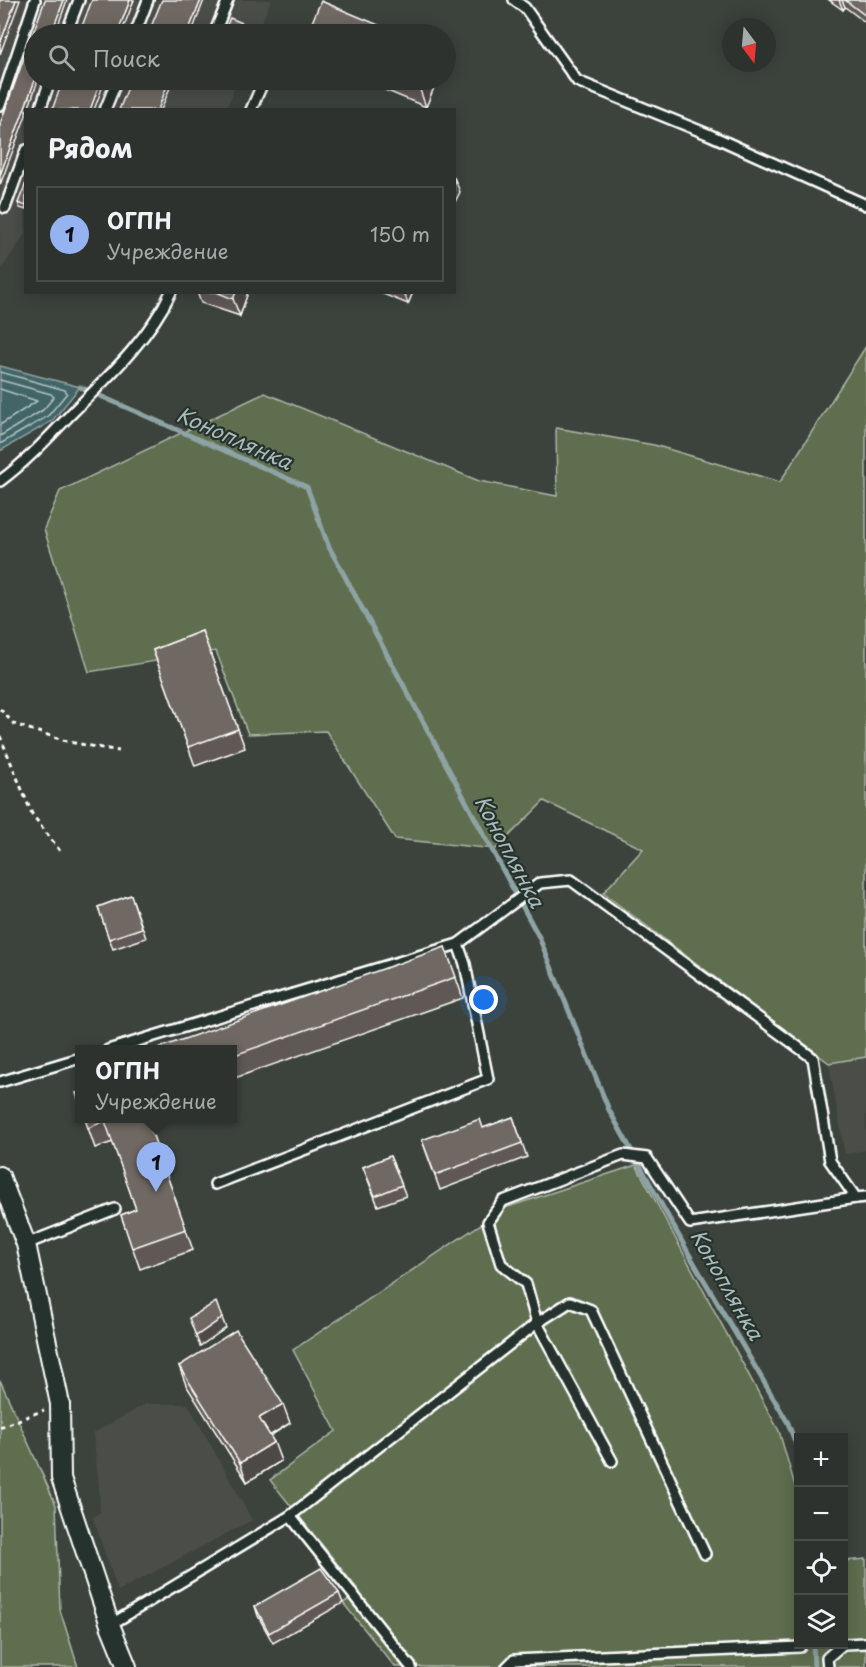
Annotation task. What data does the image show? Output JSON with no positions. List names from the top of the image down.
{
  "water": ["Коноплянка"],
  "north": "bottom",
  "page": {
    "search": "Поиск",
    "heading": "Рядом",
    "list": [
      {
        "mark": "1",
        "name": "ОГПН",
        "note": "Учреждение",
        "value": "150 m"
      }
    ],
    "popup": ["ОГПН", "Учреждение"],
    "pins": "1",
    "map_buttons": ["+", "−"]
  }
}
